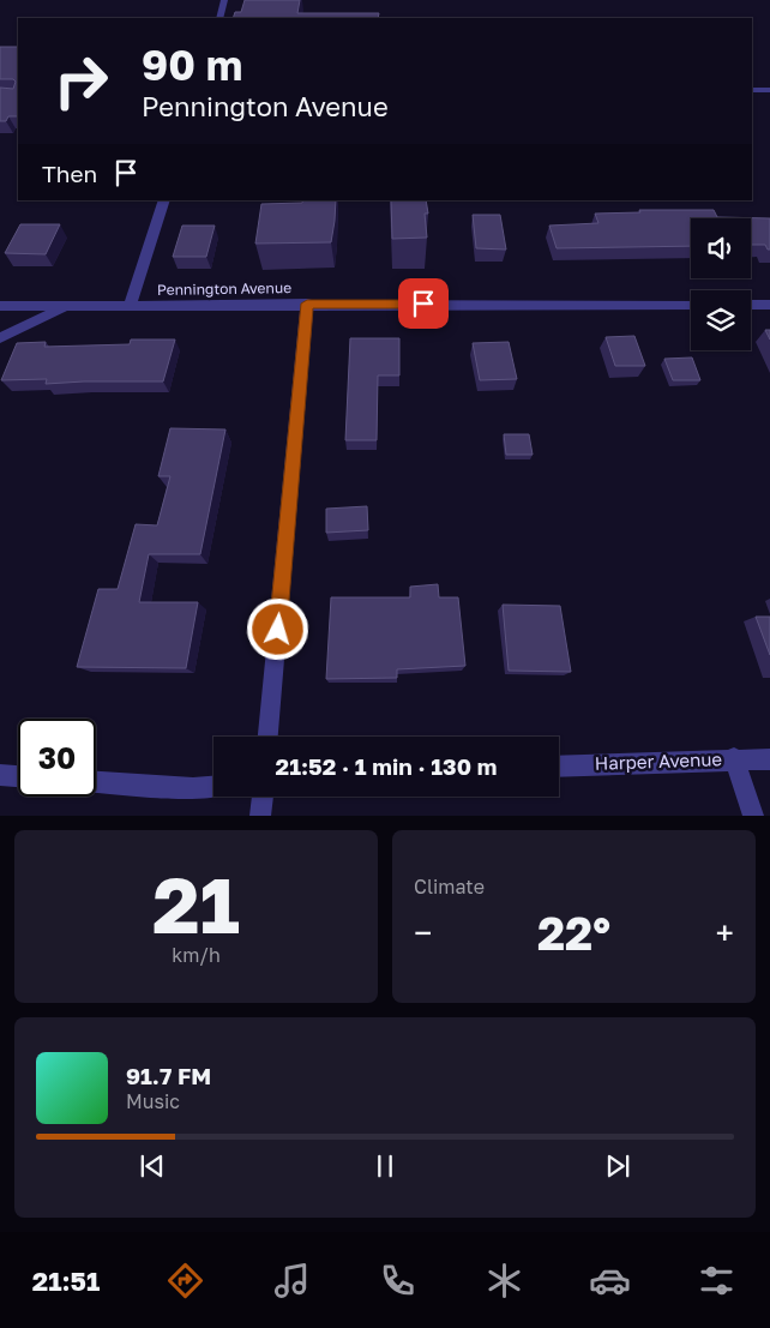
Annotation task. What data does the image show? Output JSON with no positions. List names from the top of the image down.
{
  "streets": {
    "street": ["Pennington Avenue", "Harper Avenue"]
  },
  "page": {
    "turn": ["90 m", "Pennington Avenue"],
    "then": "Then",
    "limit": "30",
    "trip": "21:52 · 1 min · 130 m",
    "tile": [
      ["21", "km/h"],
      "Climate"
    ],
    "heat": ["−", "22°", "+"],
    "song": ["91.7 FM", "Music"],
    "tabs": "21:51"
  }
}
